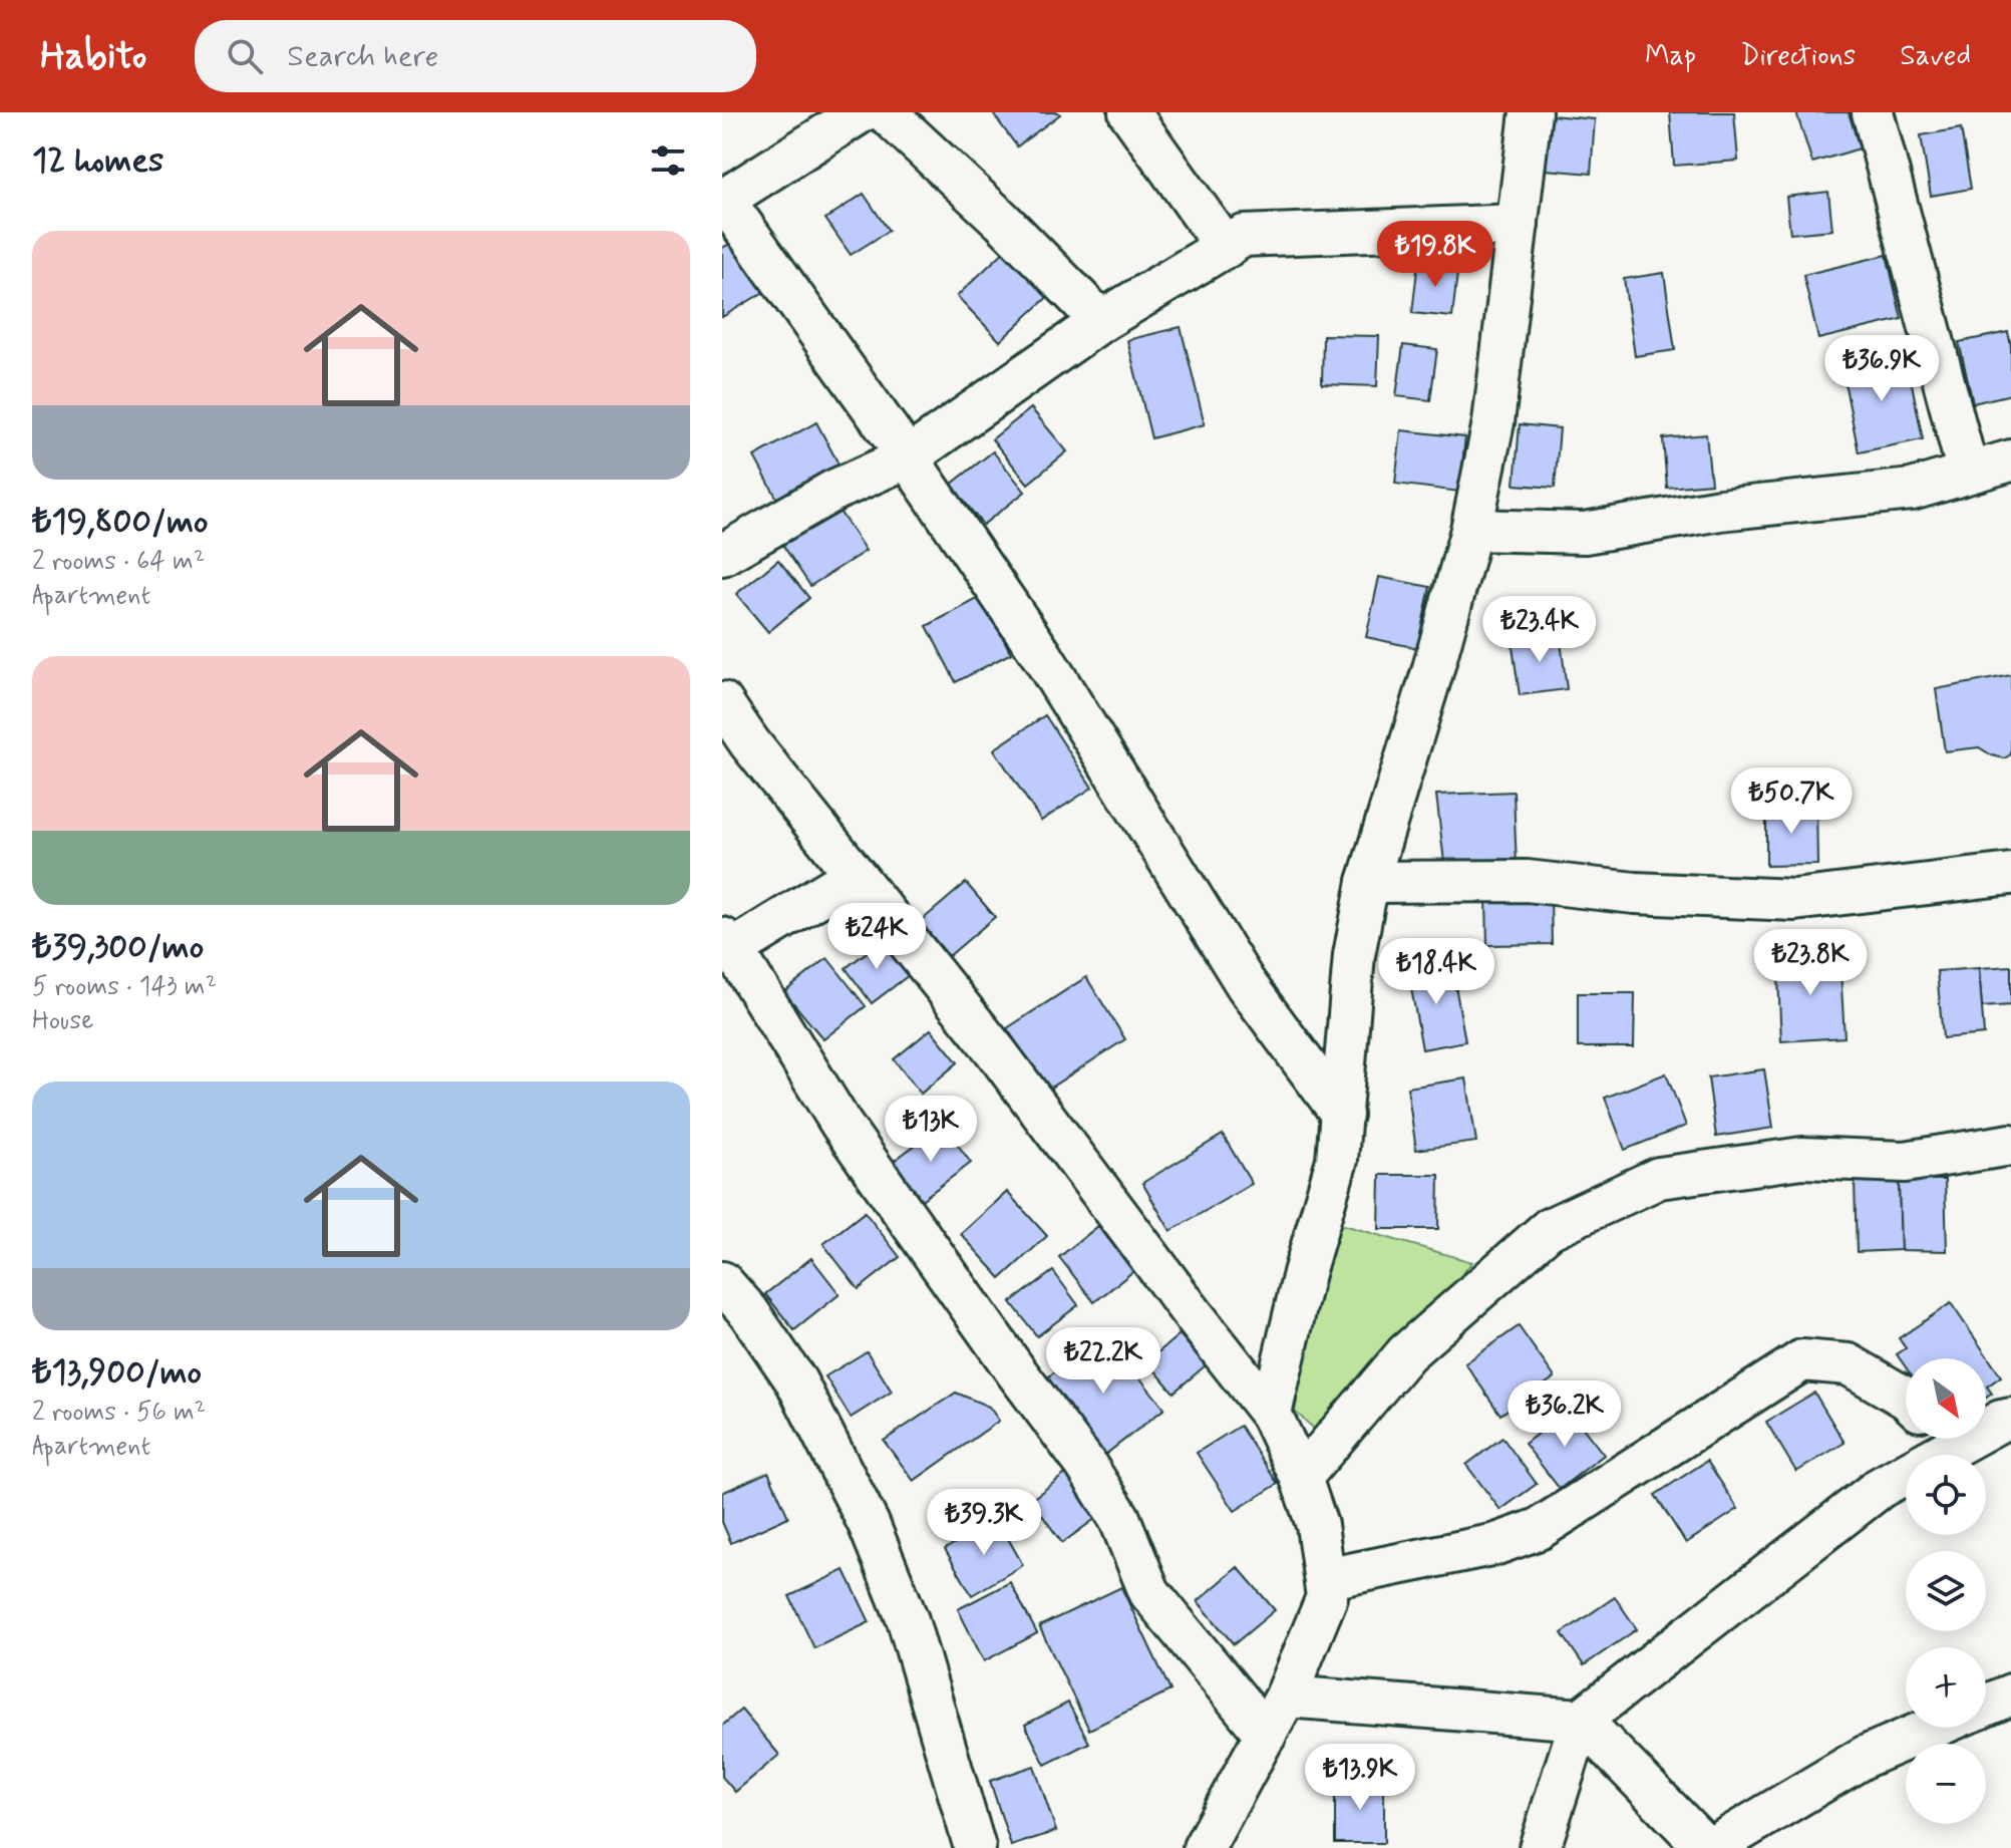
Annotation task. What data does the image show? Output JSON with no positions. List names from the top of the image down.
{
  "north": "bottom right",
  "page": {
    "header": "Habito",
    "search": "Search here",
    "nav": ["Map", "Directions", "Saved"],
    "heading": "12 homes",
    "list": [
      {
        "name": "₺19,800/mo",
        "note": "2 rooms · 64 m² · Apartment"
      },
      {
        "name": "₺39,300/mo",
        "note": "5 rooms · 143 m² · House"
      },
      {
        "name": "₺13,900/mo",
        "note": "2 rooms · 56 m² · Apartment"
      }
    ],
    "price": [
      "₺19.8K",
      "₺36.9K",
      "₺23.4K",
      "₺50.7K",
      "₺24K",
      "₺23.8K",
      "₺18.4K",
      "₺13K",
      "₺22.2K",
      "₺36.2K",
      "₺39.3K",
      "₺13.9K"
    ],
    "map_buttons": ["+", "−"]
  }
}
